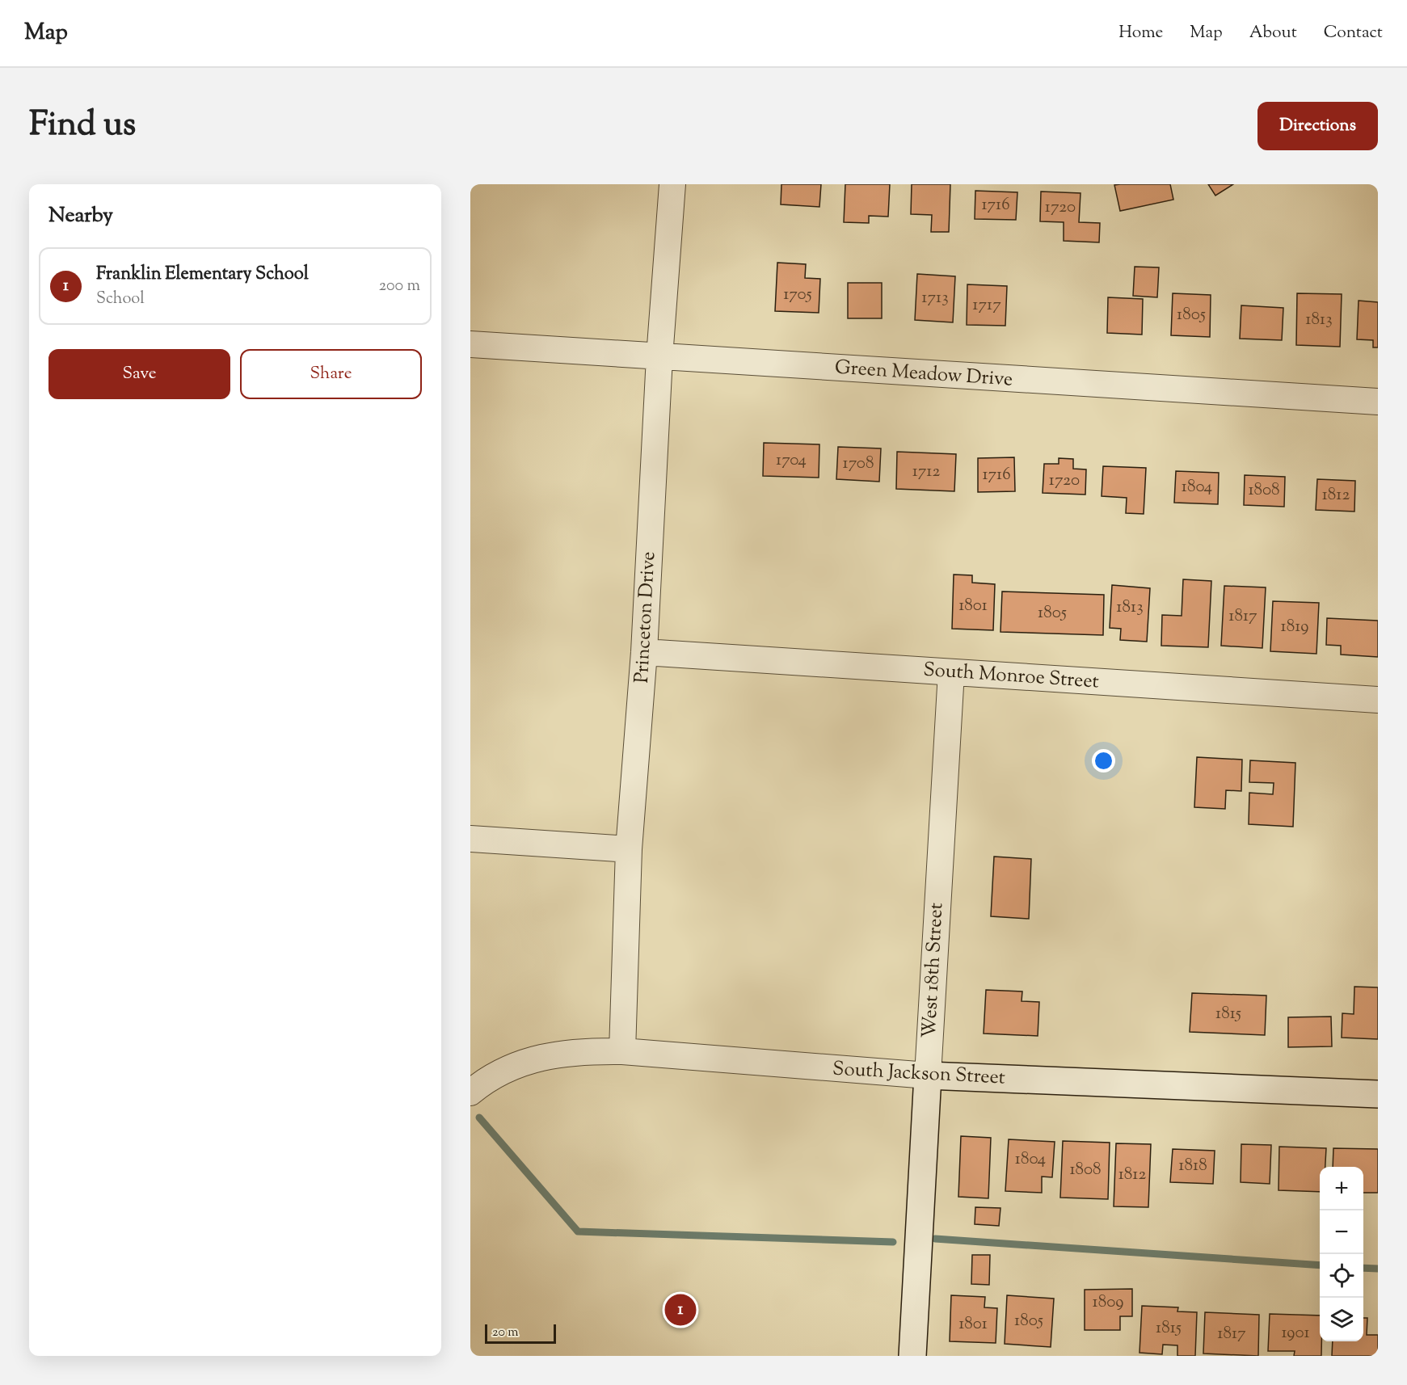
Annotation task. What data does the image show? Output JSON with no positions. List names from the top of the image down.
{
  "streets": {
    "street": [
      "Green Meadow Drive",
      "Princeton Drive",
      "South Monroe Street",
      "West 18th Street",
      "South Jackson Street"
    ]
  },
  "crossings": [
    ["Green Meadow Drive", "Princeton Drive"],
    ["Princeton Drive", "South Monroe Street"],
    ["Princeton Drive", "South Jackson Street"],
    ["South Monroe Street", "West 18th Street"],
    ["West 18th Street", "South Jackson Street"]
  ],
  "house_numbers": [
    "1716",
    "1720",
    "1705",
    "1713",
    "1717",
    "1805",
    "1813",
    "1704",
    "1708",
    "1712",
    "1716",
    "1720",
    "1804",
    "1808",
    "1812",
    "1801",
    "1813",
    "1805",
    "1817",
    "1819",
    "1815",
    "1804",
    "1818",
    "1808",
    "1812",
    "1809",
    "1805",
    "1801",
    "1815",
    "1901",
    "1817"
  ],
  "scale_bar": "20 m",
  "page": {
    "header": "Map",
    "nav": [
      "Home",
      "Map",
      "About",
      "Contact"
    ],
    "title": "Find us",
    "buttons": [
      "Directions",
      ["Save", "Share"]
    ],
    "heading": "Nearby",
    "list": [
      {
        "mark": "1",
        "name": "Franklin Elementary School",
        "note": "School",
        "value": "200 m"
      }
    ],
    "map_buttons": ["+", "−"],
    "pins": "1",
    "scale": "20 m"
  }
}
